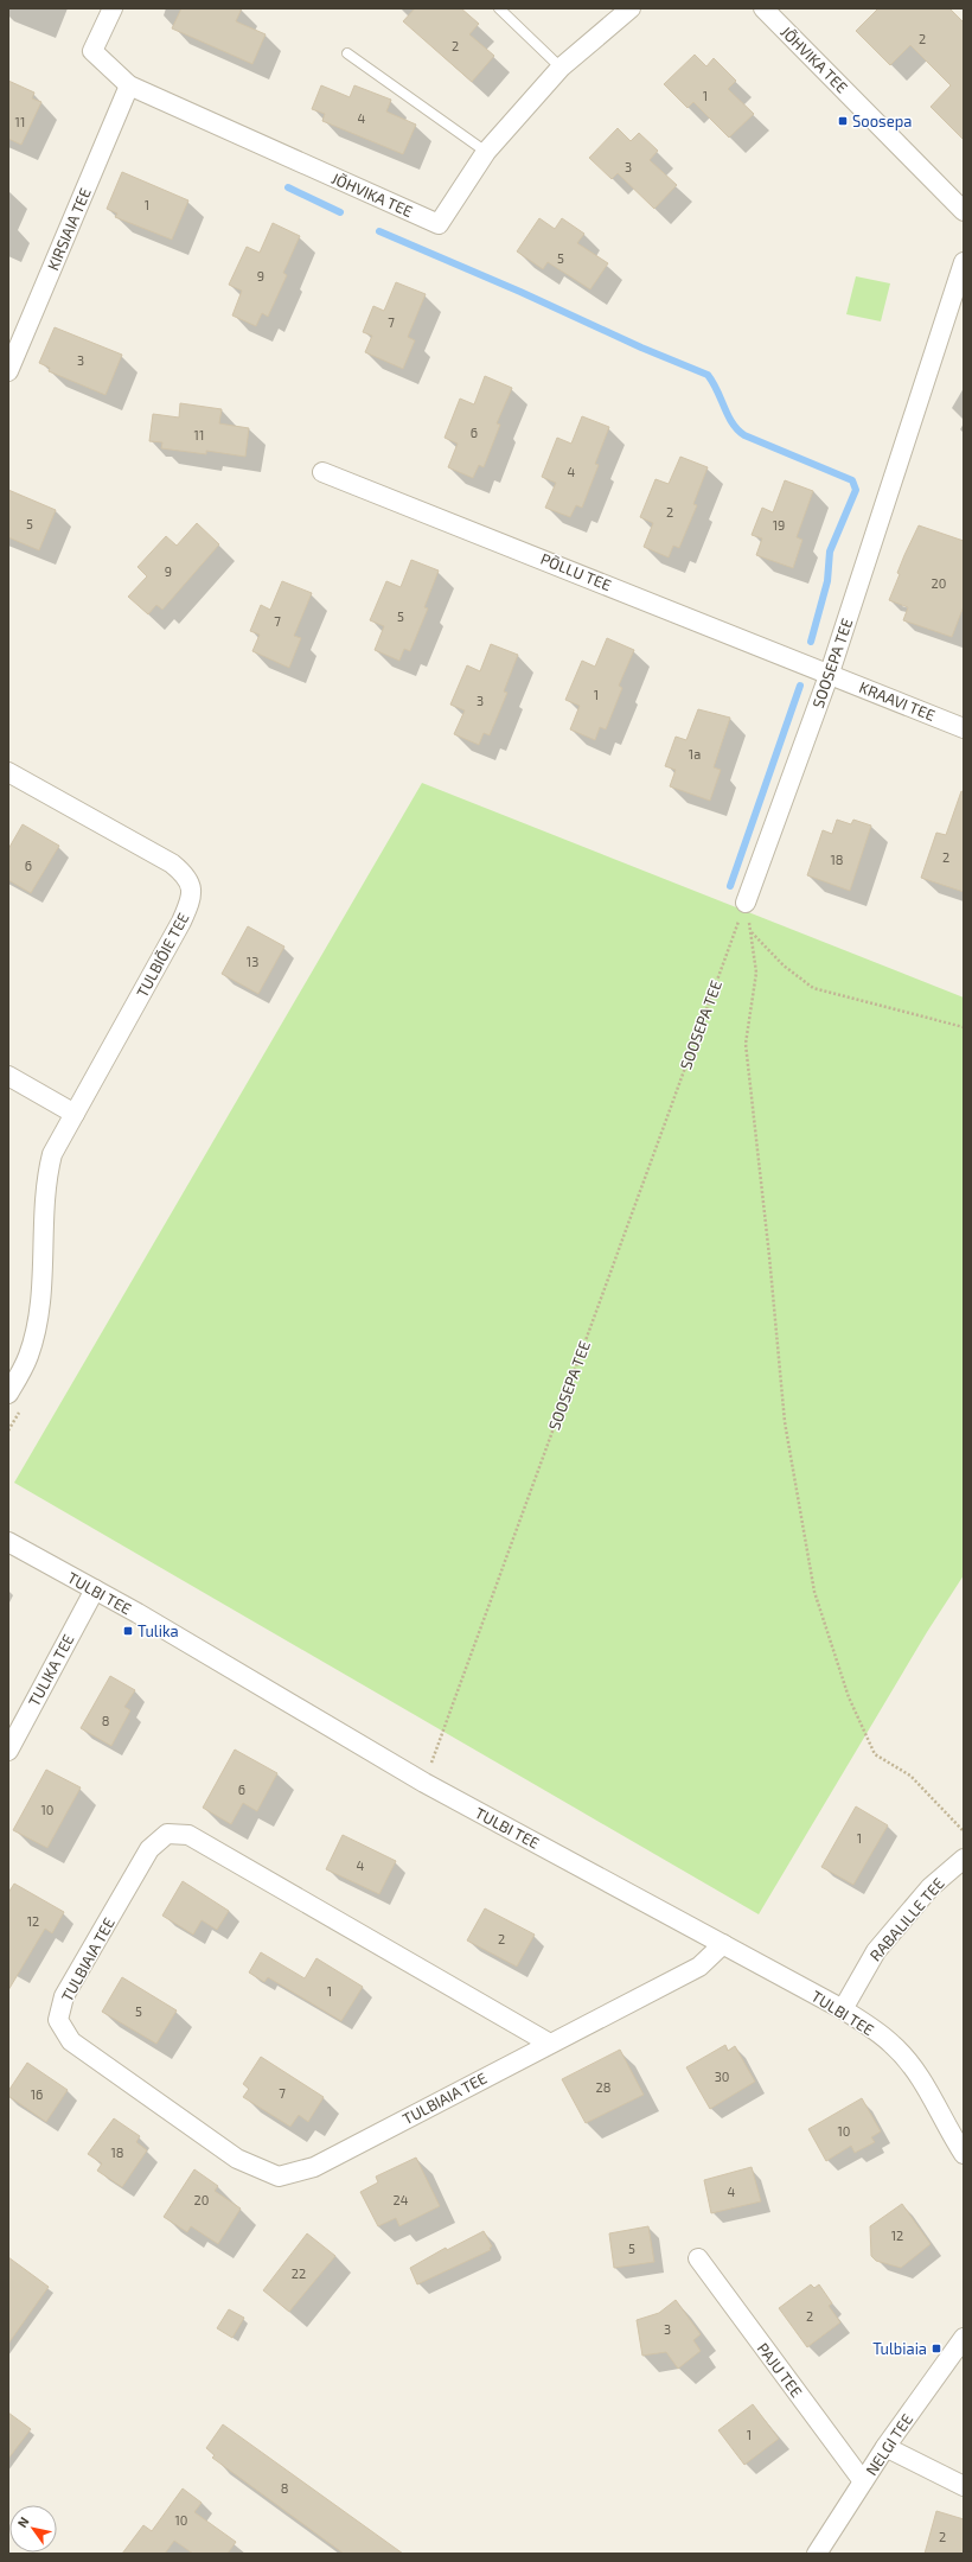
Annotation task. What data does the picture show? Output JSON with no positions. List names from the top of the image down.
{
  "streets": {
    "street": [
      "JÕHVIKA TEE",
      "KIRSIAIA TEE",
      "PÕLLU TEE",
      "SOOSEPA TEE",
      "KRAAVI TEE",
      "TULBIÕIE TEE",
      "TULBI TEE",
      "TULIKA TEE",
      "RABALILLE TEE",
      "TULBIAIA TEE",
      "PAJU TEE",
      "NELGI TEE"
    ]
  },
  "crossings": [
    ["JÕHVIKA TEE", "KIRSIAIA TEE"],
    ["PÕLLU TEE", "SOOSEPA TEE"],
    ["PÕLLU TEE", "KRAAVI TEE"],
    ["SOOSEPA TEE", "KRAAVI TEE"],
    ["SOOSEPA TEE", "TULBI TEE"],
    ["TULBI TEE", "TULIKA TEE"],
    ["TULBI TEE", "RABALILLE TEE"],
    ["TULBI TEE", "TULBIAIA TEE"],
    ["PAJU TEE", "NELGI TEE"]
  ],
  "places": {
    "transit": ["Soosepa", "Tulika", "Tulbiaia"]
  },
  "house_numbers": [
    "2",
    "2",
    "1",
    "4",
    "11",
    "3",
    "1",
    "5",
    "9",
    "7",
    "3",
    "6",
    "11",
    "4",
    "2",
    "5",
    "19",
    "9",
    "20",
    "5",
    "7",
    "1",
    "3",
    "1a",
    "2",
    "18",
    "6",
    "13",
    "8",
    "6",
    "10",
    "1",
    "4",
    "12",
    "2",
    "1",
    "5",
    "30",
    "28",
    "7",
    "16",
    "10",
    "18",
    "4",
    "20",
    "24",
    "12",
    "5",
    "22",
    "2",
    "3",
    "1",
    "8",
    "10",
    "2"
  ],
  "north": "top left"
}
